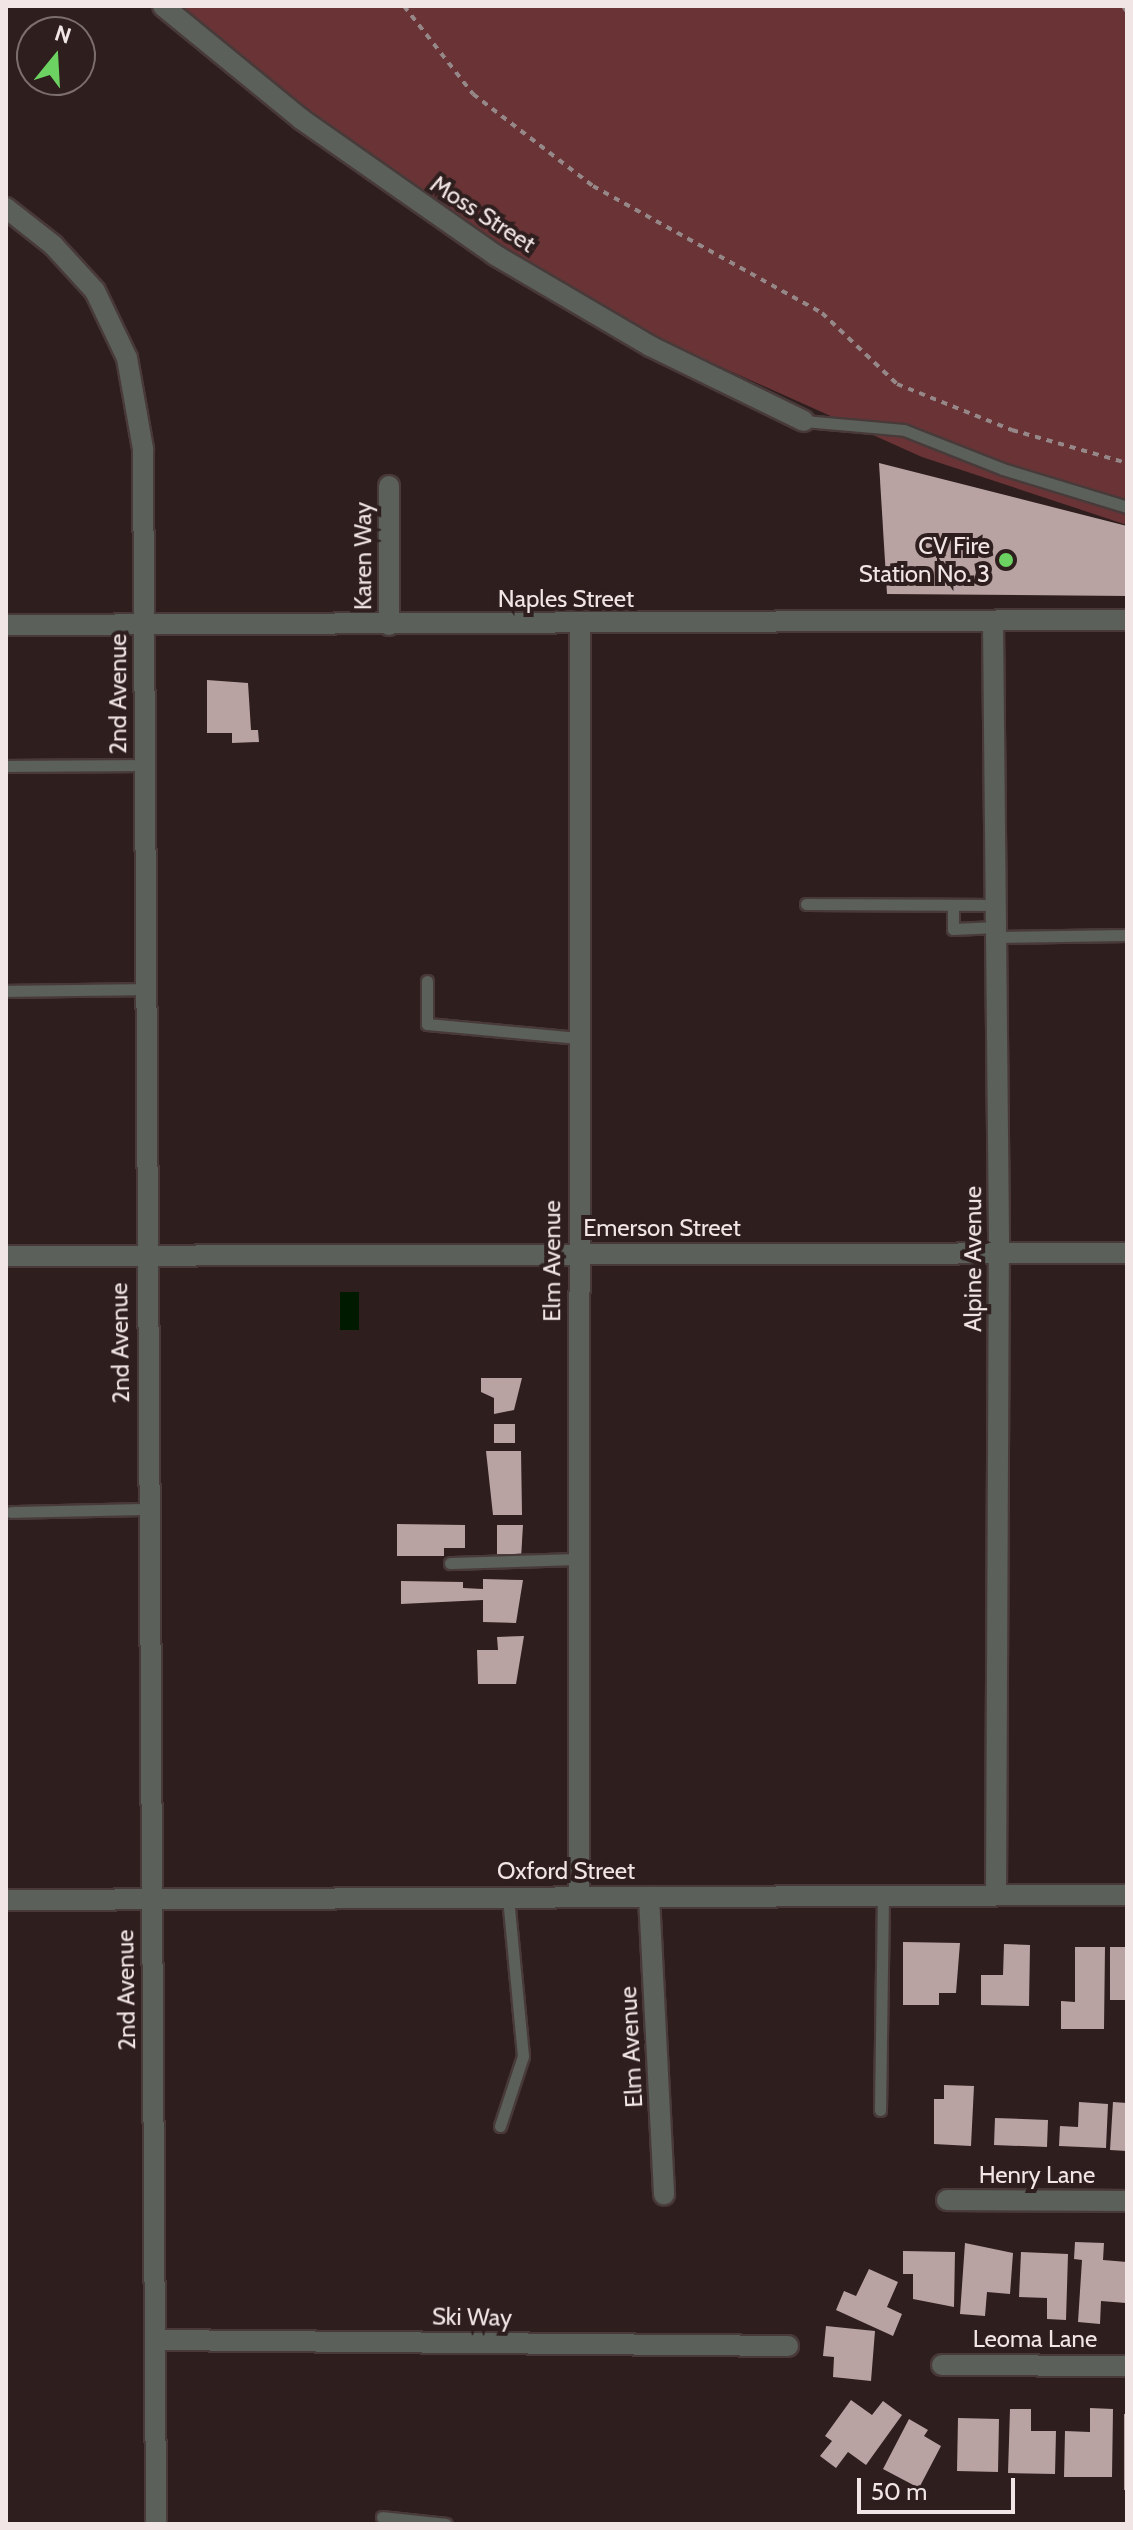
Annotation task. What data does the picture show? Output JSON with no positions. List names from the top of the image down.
{
  "streets": {
    "street": [
      "Moss Street",
      "Karen Way",
      "Naples Street",
      "2nd Avenue",
      "Emerson Street",
      "Alpine Avenue",
      "Elm Avenue",
      "Oxford Street",
      "Henry Lane",
      "Ski Way",
      "Leoma Lane"
    ]
  },
  "crossings": [
    ["Karen Way", "Naples Street"],
    ["Naples Street", "2nd Avenue"],
    ["Naples Street", "Alpine Avenue"],
    ["Naples Street", "Elm Avenue"],
    ["2nd Avenue", "Emerson Street"],
    ["2nd Avenue", "Oxford Street"],
    ["2nd Avenue", "Ski Way"],
    ["Emerson Street", "Alpine Avenue"],
    ["Emerson Street", "Elm Avenue"],
    ["Alpine Avenue", "Oxford Street"],
    ["Elm Avenue", "Oxford Street"]
  ],
  "places": ["CV Fire Station No. 3"],
  "scale_bar": "50 m",
  "north": "top"
}
